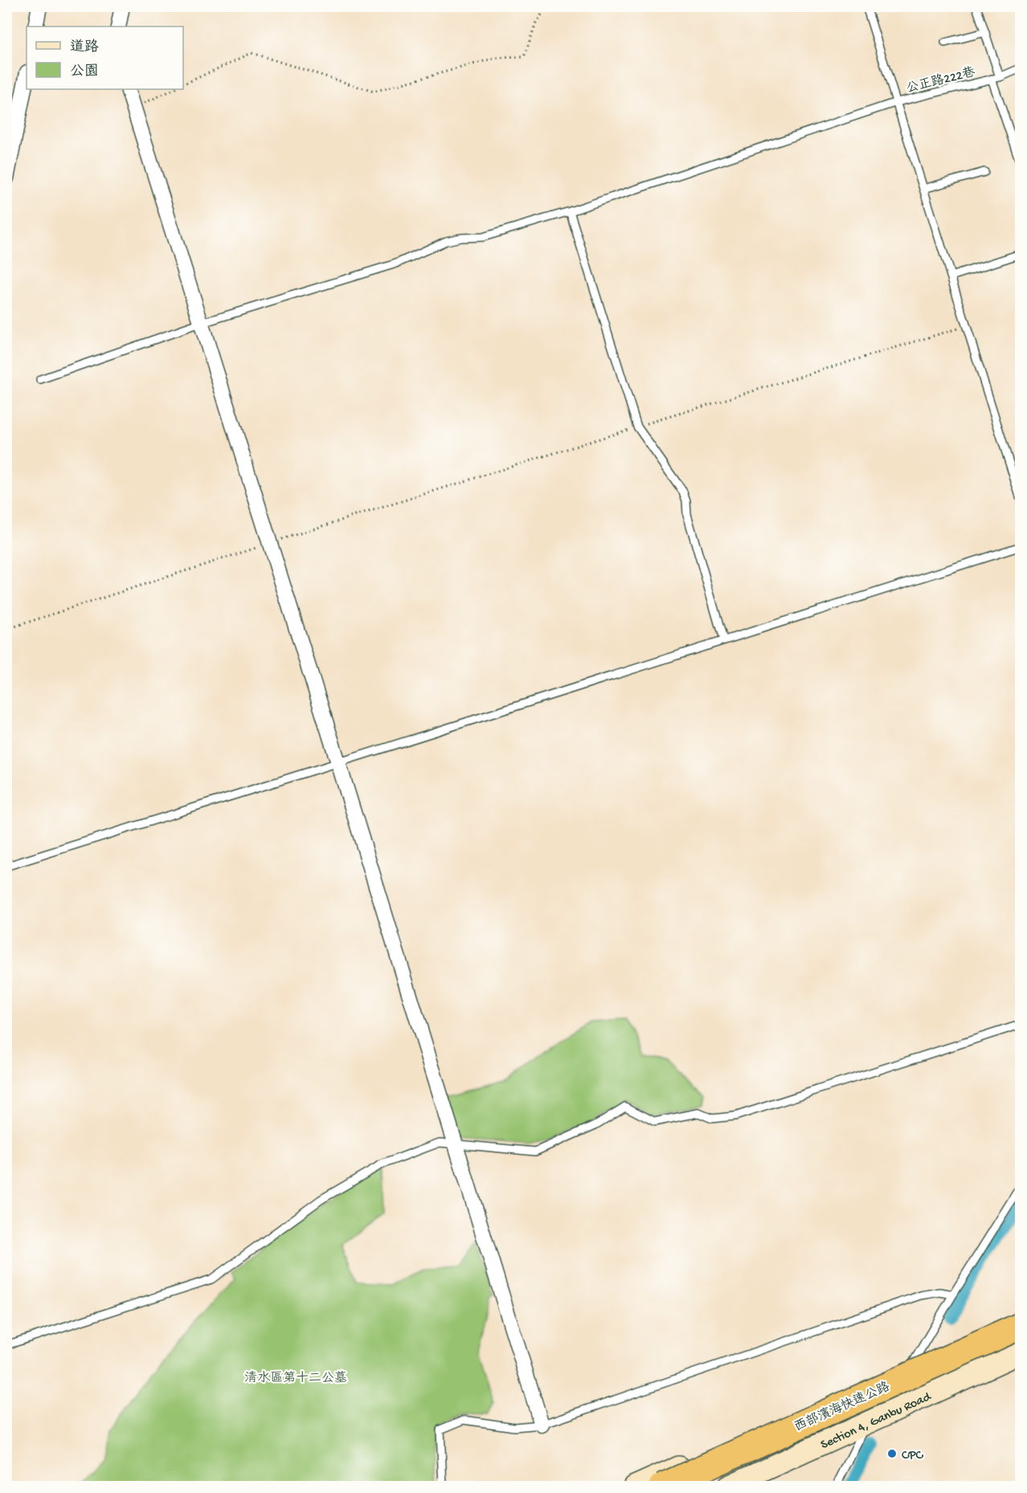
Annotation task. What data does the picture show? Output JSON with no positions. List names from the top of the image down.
{
  "streets": {
    "highway": ["西部濱海快速公路"],
    "street": ["Section 4, Ganbu Road"],
    "lane": ["公正路222巷"]
  },
  "parks": ["清水區第十二公墓"],
  "places": ["CPC"],
  "legend": ["道路", "公園"]
}
